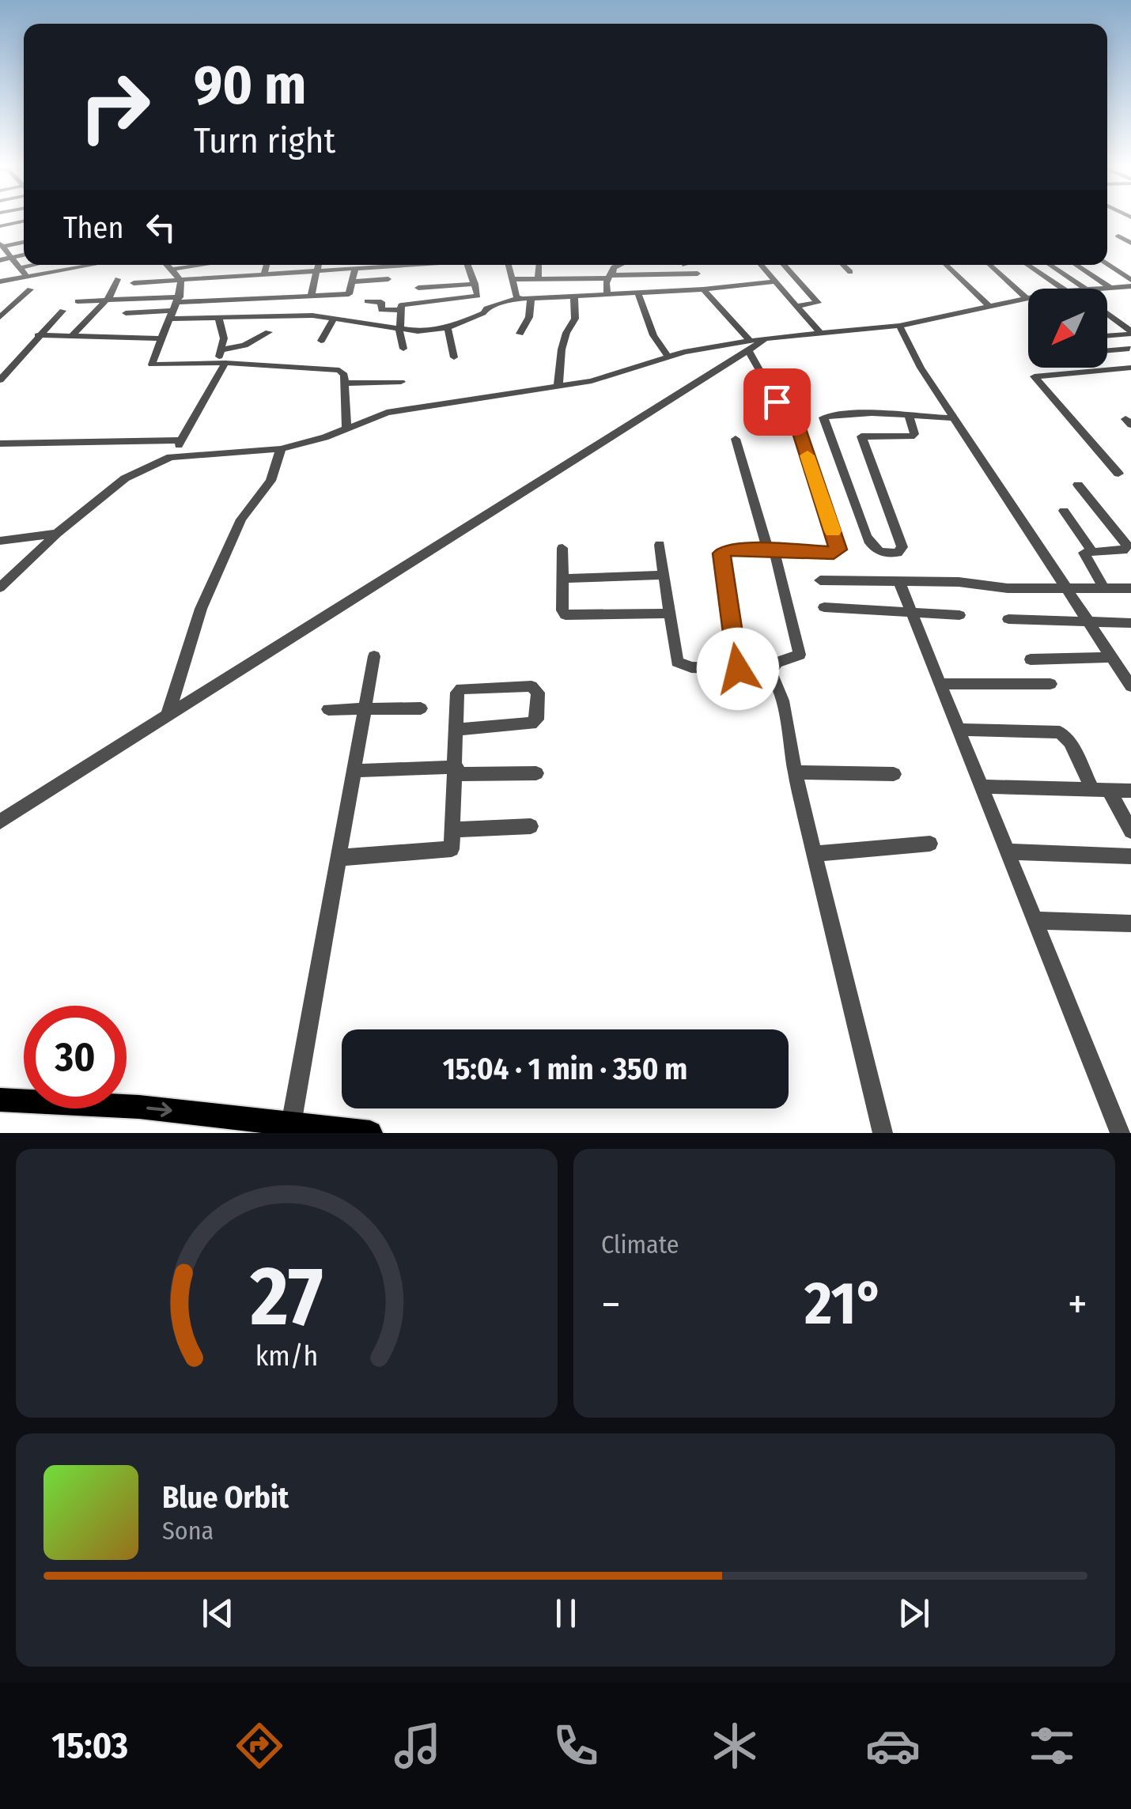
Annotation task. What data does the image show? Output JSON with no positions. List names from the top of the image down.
{
  "north": "bottom left",
  "page": {
    "turn": ["90 m", "Turn right"],
    "then": "Then",
    "limit": "30",
    "trip": "15:04 · 1 min · 350 m",
    "tile": "Climate",
    "heat": ["−", "21°", "+"],
    "song": ["Blue Orbit", "Sona"],
    "tabs": "15:03",
    "gauge": ["27", "km/h"]
  }
}
